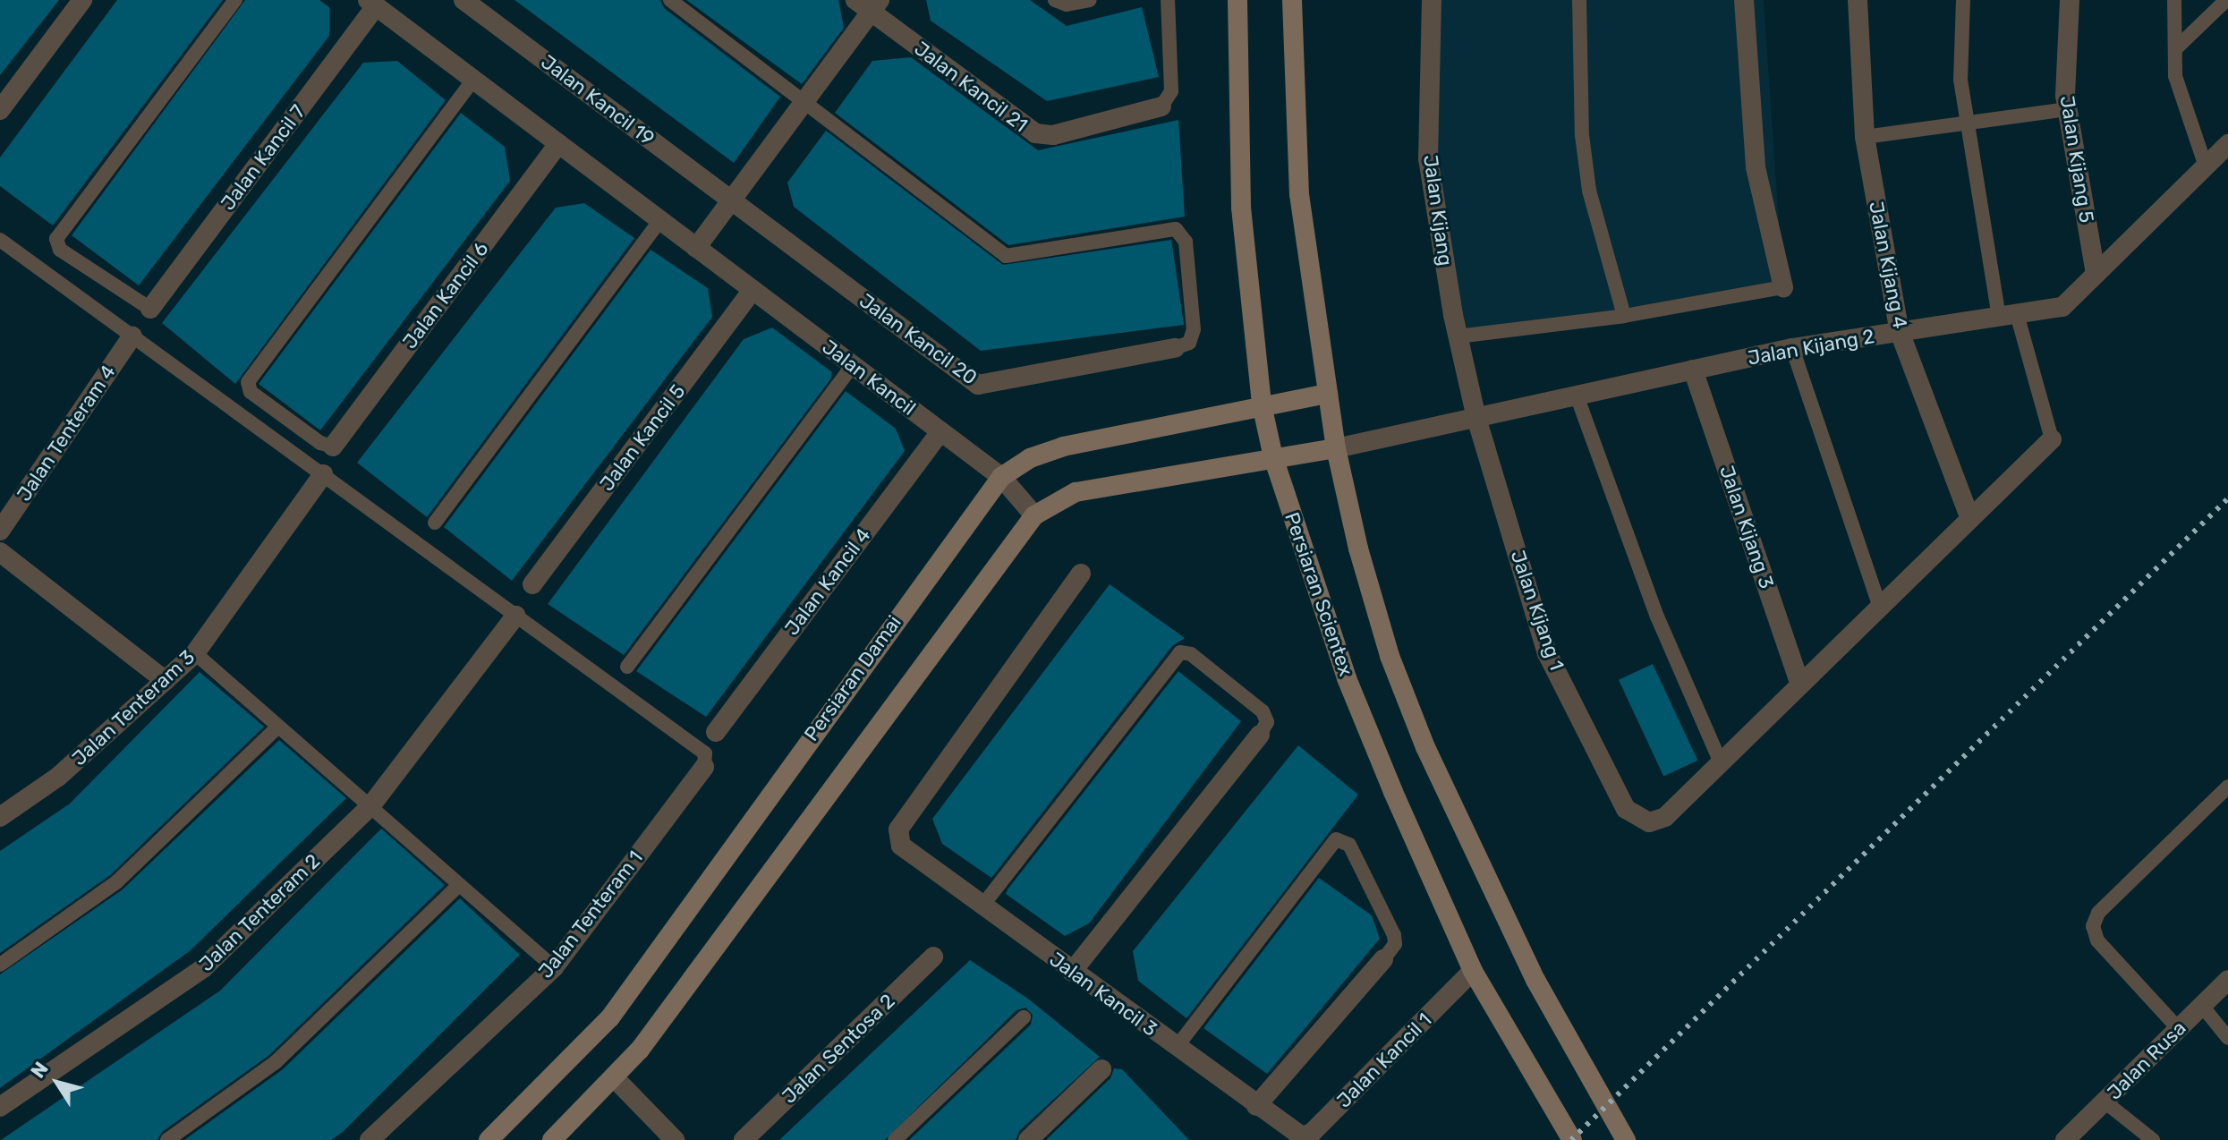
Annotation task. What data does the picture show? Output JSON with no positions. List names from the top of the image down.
{
  "streets": {
    "main road": ["Persiaran Scientex", "Persiaran Damai"],
    "street": [
      "Jalan Kancil 21",
      "Jalan Kancil 19",
      "Jalan Kancil 7",
      "Jalan Kijang 5",
      "Jalan Kijang",
      "Jalan Kijang 4",
      "Jalan Kancil 6",
      "Jalan Kancil 20",
      "Jalan Kijang 2",
      "Jalan Kancil",
      "Jalan Tenteram 4",
      "Jalan Kancil 5",
      "Jalan Kijang 3",
      "Jalan Kancil 4",
      "Jalan Kijang 1",
      "Jalan Tenteram 3",
      "Jalan Tenteram 2",
      "Jalan Tenteram 1",
      "Jalan Kancil 3",
      "Jalan Sentosa 2",
      "Jalan Kancil 1",
      "Jalan Rusa"
    ]
  },
  "crossings": [
    ["Jalan Kancil 19", "Jalan Kancil 20"],
    ["Jalan Kancil 7", "Jalan Kancil"],
    ["Jalan Kijang 5", "Jalan Kijang 2"],
    ["Jalan Kijang", "Jalan Kijang 2"],
    ["Jalan Kijang", "Jalan Kijang 1"],
    ["Jalan Kijang 4", "Jalan Kijang 2"],
    ["Jalan Kancil 6", "Jalan Kancil"],
    ["Jalan Kijang 2", "Jalan Kijang 3"],
    ["Jalan Kijang 2", "Jalan Kijang 1"],
    ["Jalan Kancil", "Jalan Kancil 5"],
    ["Jalan Kancil", "Jalan Kancil 4"],
    ["Jalan Kancil", "Persiaran Damai"],
    ["Persiaran Scientex", "Persiaran Damai"],
    ["Persiaran Scientex", "Jalan Kancil 1"],
    ["Jalan Kancil 3", "Jalan Kancil 1"]
  ],
  "north": "top left"
}
